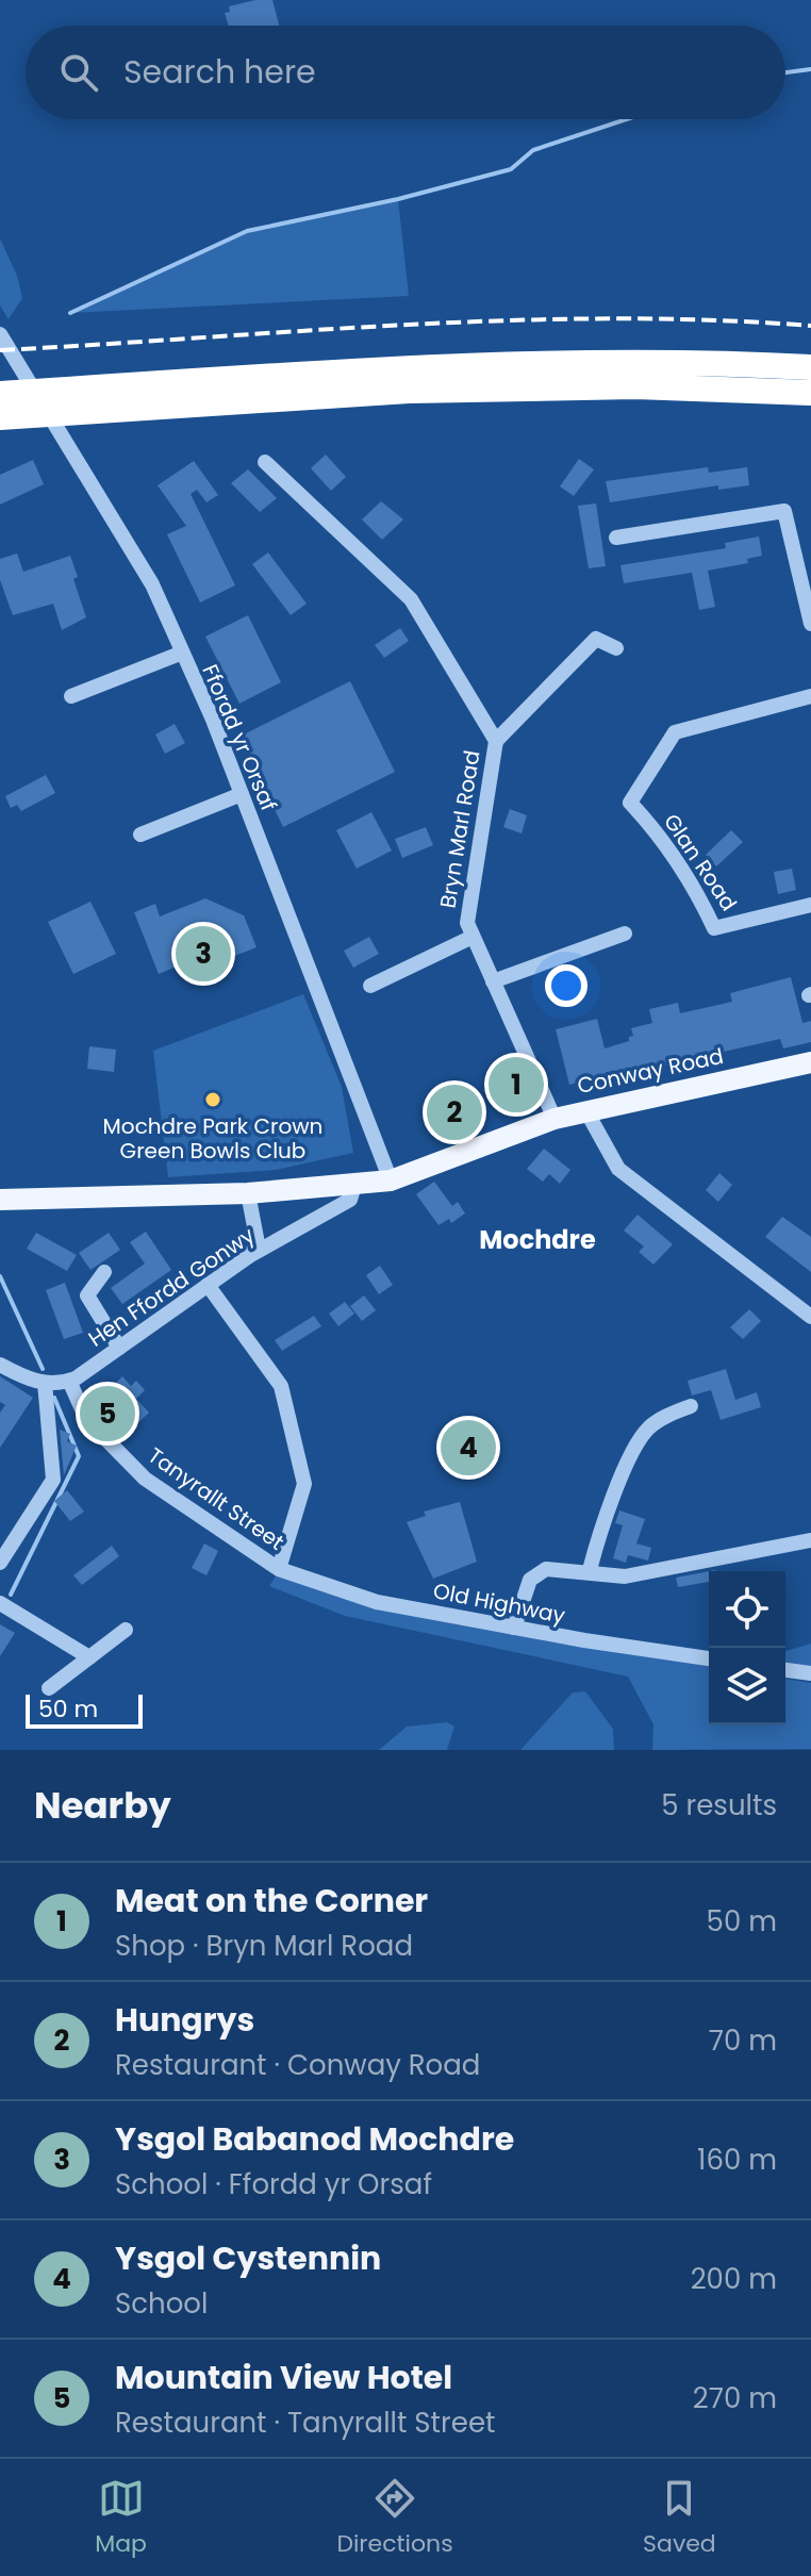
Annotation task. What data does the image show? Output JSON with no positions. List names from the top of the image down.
{
  "streets": {
    "main road": ["Conway Road"],
    "street": [
      "Ffordd yr Orsaf",
      "Bryn Marl Road",
      "Glan Road",
      "Hen Ffordd Gonwy",
      "Tanyrallt Street",
      "Old Highway"
    ]
  },
  "crossings": [
    ["Ffordd yr Orsaf", "Conway Road"],
    ["Bryn Marl Road", "Conway Road"],
    ["Conway Road", "Hen Ffordd Gonwy"],
    ["Hen Ffordd Gonwy", "Tanyrallt Street"],
    ["Tanyrallt Street", "Old Highway"]
  ],
  "districts": ["Mochdre"],
  "places": ["Mochdre Park Crown Green Bowls Club"],
  "scale_bar": "50 m",
  "page": {
    "search": "Search here",
    "pins": [
      "3",
      "1",
      "2",
      "5",
      "4"
    ],
    "scale": "50 m",
    "heading": ["Nearby", "5 results"],
    "list": [
      {
        "mark": "1",
        "name": "Meat on the Corner",
        "note": "Shop · Bryn Marl Road",
        "value": "50 m"
      },
      {
        "mark": "2",
        "name": "Hungrys",
        "note": "Restaurant · Conway Road",
        "value": "70 m"
      },
      {
        "mark": "3",
        "name": "Ysgol Babanod Mochdre",
        "note": "School · Ffordd yr Orsaf",
        "value": "160 m"
      },
      {
        "mark": "4",
        "name": "Ysgol Cystennin",
        "note": "School",
        "value": "200 m"
      },
      {
        "mark": "5",
        "name": "Mountain View Hotel",
        "note": "Restaurant · Tanyrallt Street",
        "value": "270 m"
      }
    ],
    "nav": ["Map", "Directions", "Saved"]
  }
}
